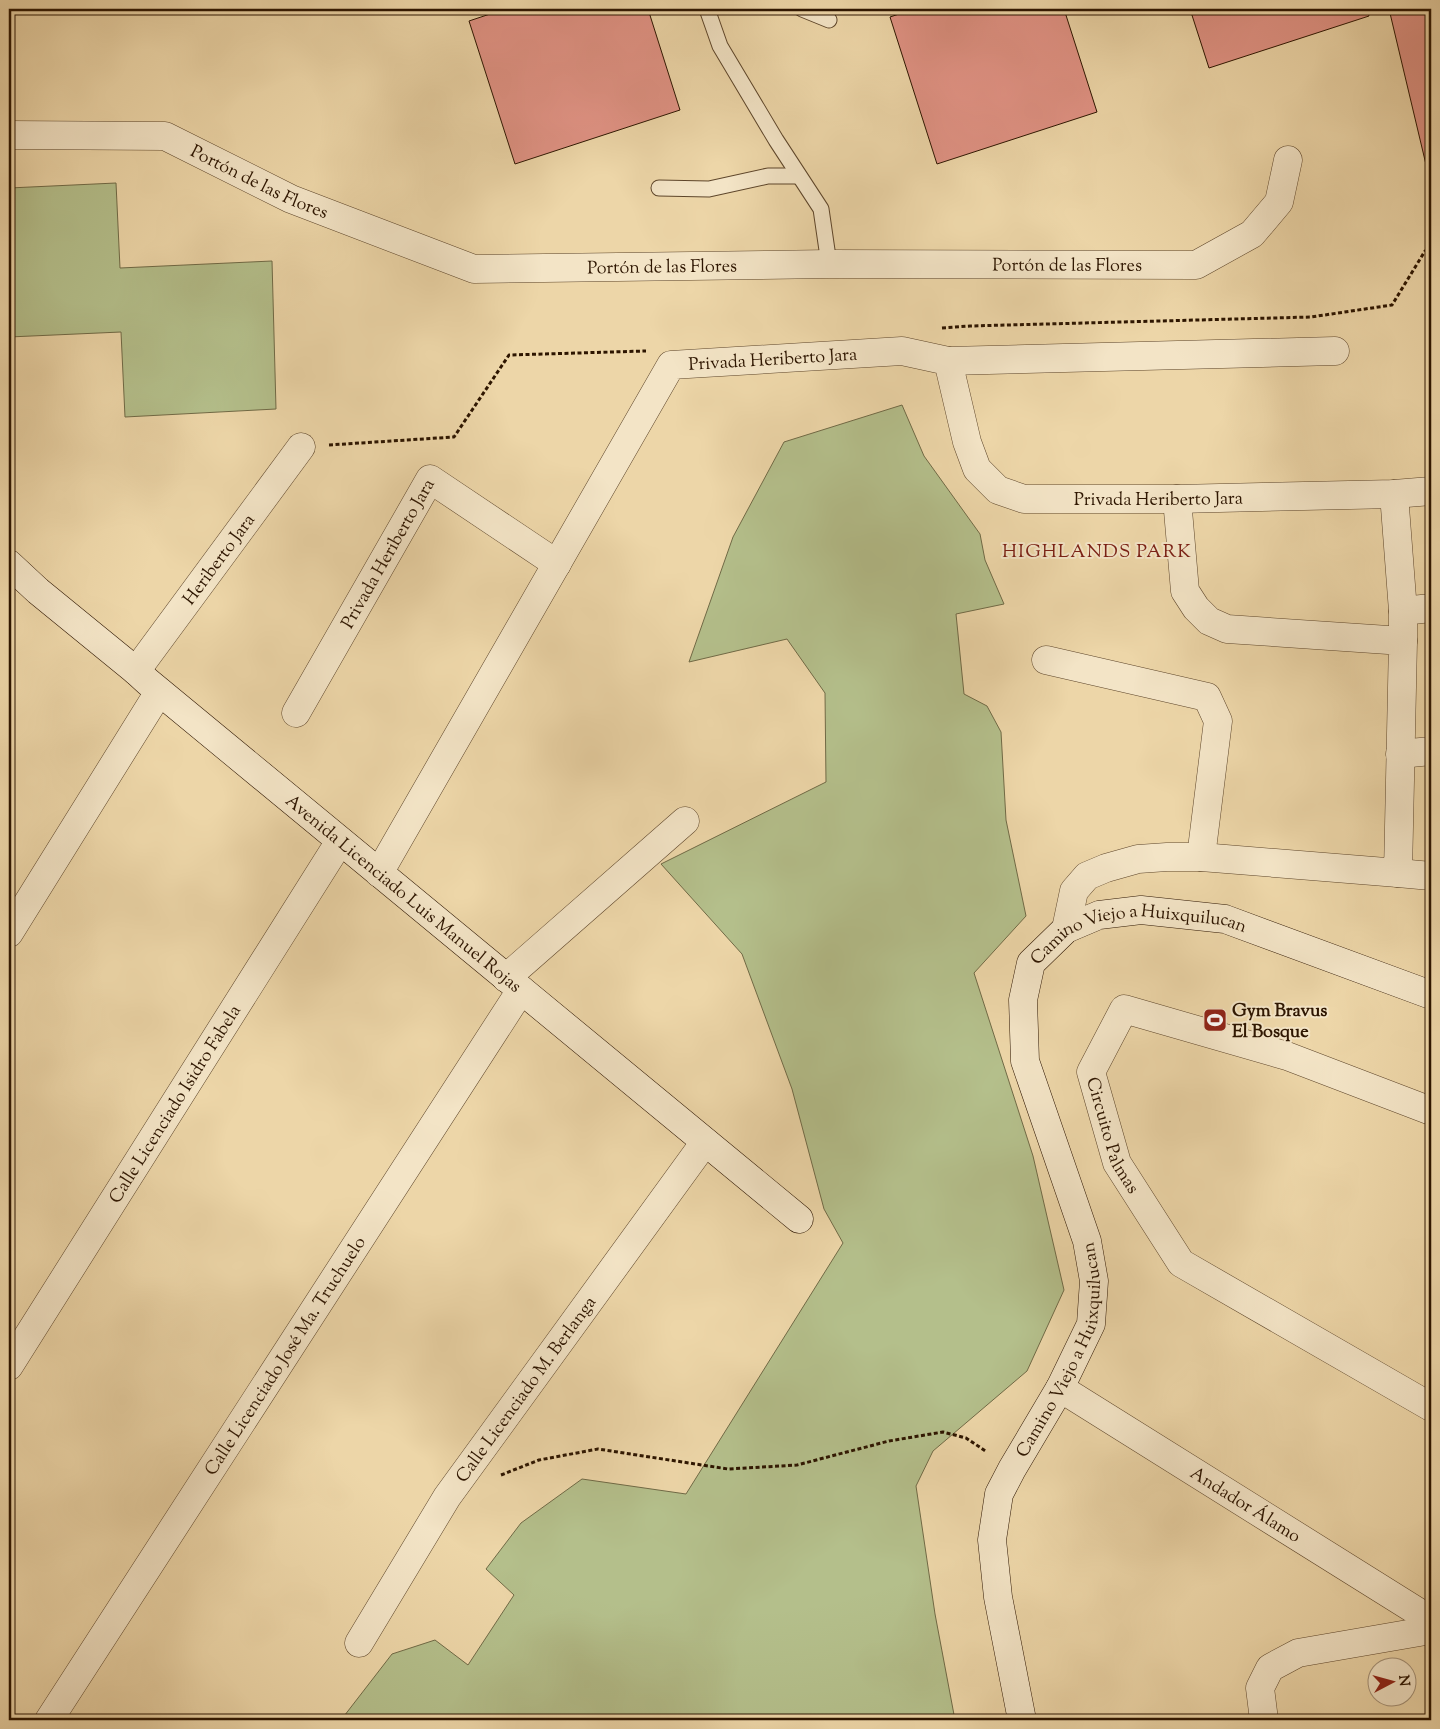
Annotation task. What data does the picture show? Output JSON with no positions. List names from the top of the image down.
{
  "streets": {
    "street": [
      "Portón de las Flores",
      "Privada Heriberto Jara",
      "Heriberto Jara",
      "Avenida Licenciado Luis Manuel Rojas",
      "Camino Viejo a Huixquilucan",
      "Calle Licenciado Isidro Fabela",
      "Circuito Palmas",
      "Calle Licenciado José Ma. Truchuelo",
      "Calle Licenciado M. Berlanga",
      "Andador Álamo"
    ]
  },
  "crossings": [
    ["Heriberto Jara", "Avenida Licenciado Luis Manuel Rojas"],
    ["Avenida Licenciado Luis Manuel Rojas", "Calle Licenciado Isidro Fabela"],
    ["Avenida Licenciado Luis Manuel Rojas", "Calle Licenciado José Ma. Truchuelo"],
    ["Avenida Licenciado Luis Manuel Rojas", "Calle Licenciado M. Berlanga"],
    ["Camino Viejo a Huixquilucan", "Andador Álamo"]
  ],
  "districts": ["HIGHLANDS PARK"],
  "places": {
    "sports": ["Gym Bravus El Bosque"]
  },
  "north": "right"
}
